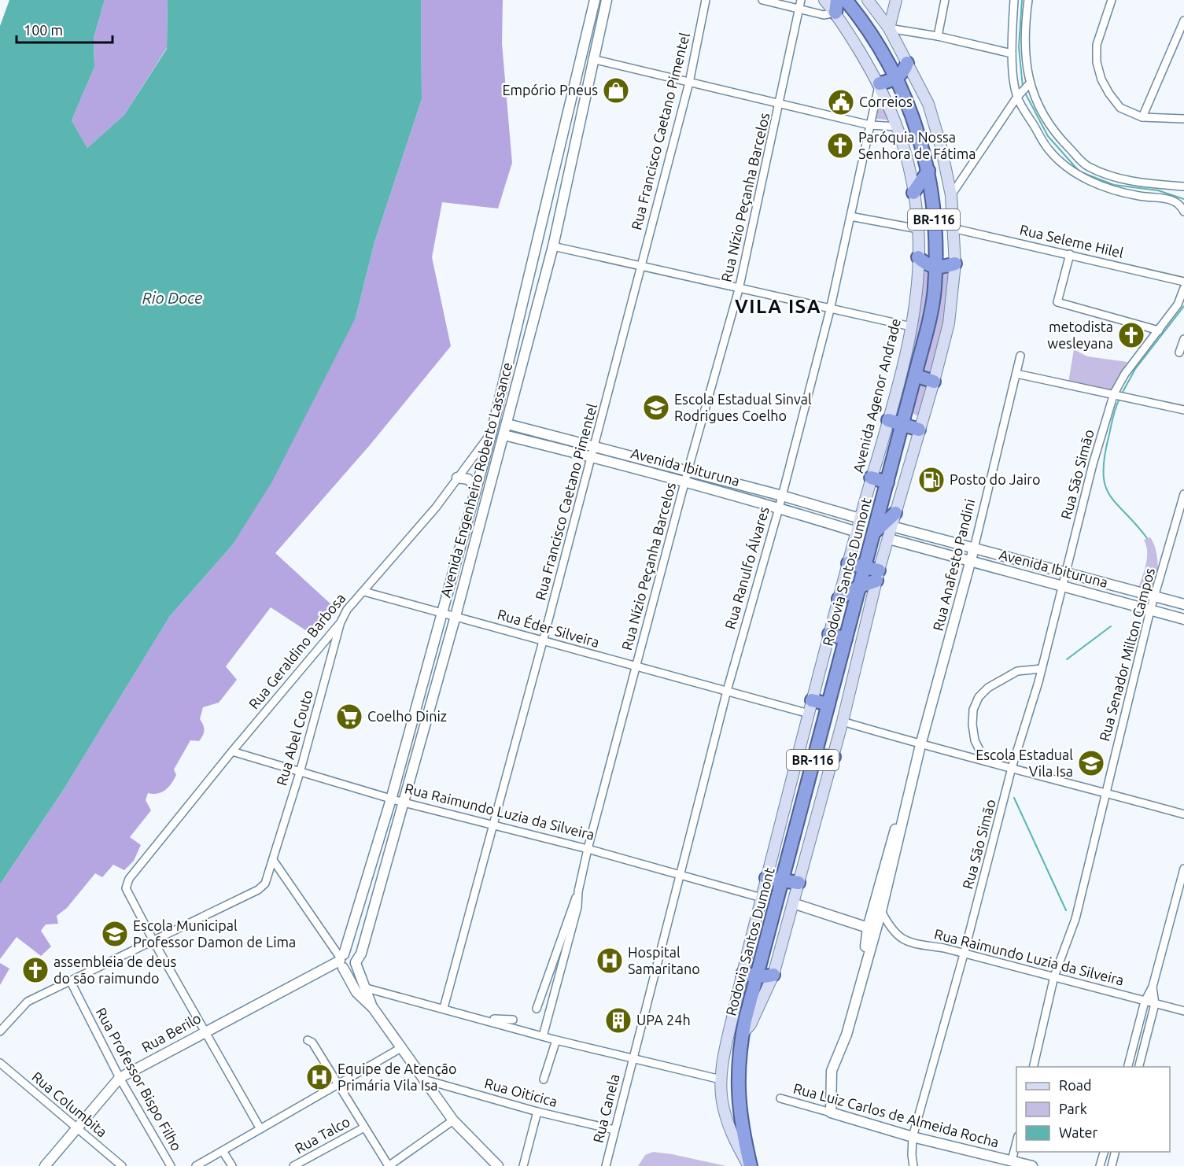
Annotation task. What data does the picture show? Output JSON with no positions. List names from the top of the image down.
{
  "streets": {
    "highway": ["BR-116", "Rodovia Santos Dumont"],
    "main road": ["Avenida Agenor Andrade"],
    "street": [
      "Rua Francisco Caetano Pimentel",
      "Rua Nízio Peçanha Barcelos",
      "Rua Seleme Hilel",
      "Avenida Ibituruna",
      "Rua São Simão",
      "Avenida Engenheiro Roberto Lassance",
      "Rua Anafesto Pandini",
      "Rua Ranulfo Álvares",
      "Rua Éder Silveira",
      "Rua Geraldino Barbosa",
      "Rua Senador Milton Campos",
      "Rua Abel Couto",
      "Rua Raimundo Luzia da Silveira",
      "Rua Berilo",
      "Rua Professor Bispo Filho",
      "Rua Oiticica",
      "Rua Columbita",
      "Rua Canela",
      "Rua Luiz Carlos de Almeida Rocha",
      "Rua Talco"
    ]
  },
  "crossings": [
    ["Rua Francisco Caetano Pimentel", "Avenida Ibituruna"],
    ["Rua Francisco Caetano Pimentel", "Rua Éder Silveira"],
    ["Rua Francisco Caetano Pimentel", "Rua Raimundo Luzia da Silveira"],
    ["Rua Nízio Peçanha Barcelos", "Avenida Ibituruna"],
    ["Rua Nízio Peçanha Barcelos", "Rua Éder Silveira"],
    ["Rua Nízio Peçanha Barcelos", "Rua Raimundo Luzia da Silveira"],
    ["Avenida Agenor Andrade", "Avenida Ibituruna"],
    ["Avenida Agenor Andrade", "Rua Ranulfo Álvares"],
    ["Avenida Agenor Andrade", "Rodovia Santos Dumont"],
    ["Avenida Agenor Andrade", "Rua Éder Silveira"],
    ["Avenida Agenor Andrade", "Rua Raimundo Luzia da Silveira"],
    ["Avenida Ibituruna", "Rua São Simão"],
    ["Avenida Ibituruna", "Avenida Engenheiro Roberto Lassance"],
    ["Avenida Ibituruna", "Rua Anafesto Pandini"],
    ["Avenida Ibituruna", "Rua Ranulfo Álvares"],
    ["Avenida Ibituruna", "Rua Senador Milton Campos"],
    ["Rua São Simão", "Rua Raimundo Luzia da Silveira"],
    ["Rua São Simão", "Rua Luiz Carlos de Almeida Rocha"],
    ["Avenida Engenheiro Roberto Lassance", "Rua Éder Silveira"],
    ["Avenida Engenheiro Roberto Lassance", "Rua Geraldino Barbosa"],
    ["Avenida Engenheiro Roberto Lassance", "Rua Raimundo Luzia da Silveira"],
    ["Avenida Engenheiro Roberto Lassance", "Rua Berilo"],
    ["Rua Anafesto Pandini", "Rua Raimundo Luzia da Silveira"],
    ["Rua Anafesto Pandini", "Rua Luiz Carlos de Almeida Rocha"],
    ["Rua Ranulfo Álvares", "Rua Éder Silveira"],
    ["Rua Ranulfo Álvares", "Rua Raimundo Luzia da Silveira"],
    ["Rua Ranulfo Álvares", "Rua Canela"],
    ["Rua Éder Silveira", "Rua Geraldino Barbosa"],
    ["Rua Geraldino Barbosa", "Rua Abel Couto"],
    ["Rua Geraldino Barbosa", "Rua Raimundo Luzia da Silveira"],
    ["Rua Senador Milton Campos", "Rua Raimundo Luzia da Silveira"],
    ["Rua Abel Couto", "Rua Raimundo Luzia da Silveira"],
    ["Rua Abel Couto", "Rua Professor Bispo Filho"],
    ["Rua Berilo", "Rua Professor Bispo Filho"],
    ["Rua Berilo", "Rua Columbita"],
    ["Rua Oiticica", "Rua Canela"]
  ],
  "districts": ["VILA ISA"],
  "water": ["Rio Doce"],
  "places": {
    "shop": ["Empório Pneus"],
    "public building": ["Correios"],
    "church": ["Paróquia Nossa Senhora de Fátima", "metodista wesleyana", "assembleia de deus do são raimundo"],
    "school or university": ["Escola Estadual Sinval Rodrigues Coelho", "Escola Estadual Vila Isa", "Escola Municipal Professor Damon de Lima"],
    "fuel station": ["Posto do Jairo"],
    "supermarket": ["Coelho Diniz"],
    "hospital": ["Hospital Samaritano", "Equipe de Atenção Primária Vila Isa"],
    "building": ["UPA 24h"]
  },
  "legend": ["Road", "Park", "Water"],
  "scale_bar": "100 m"
}
